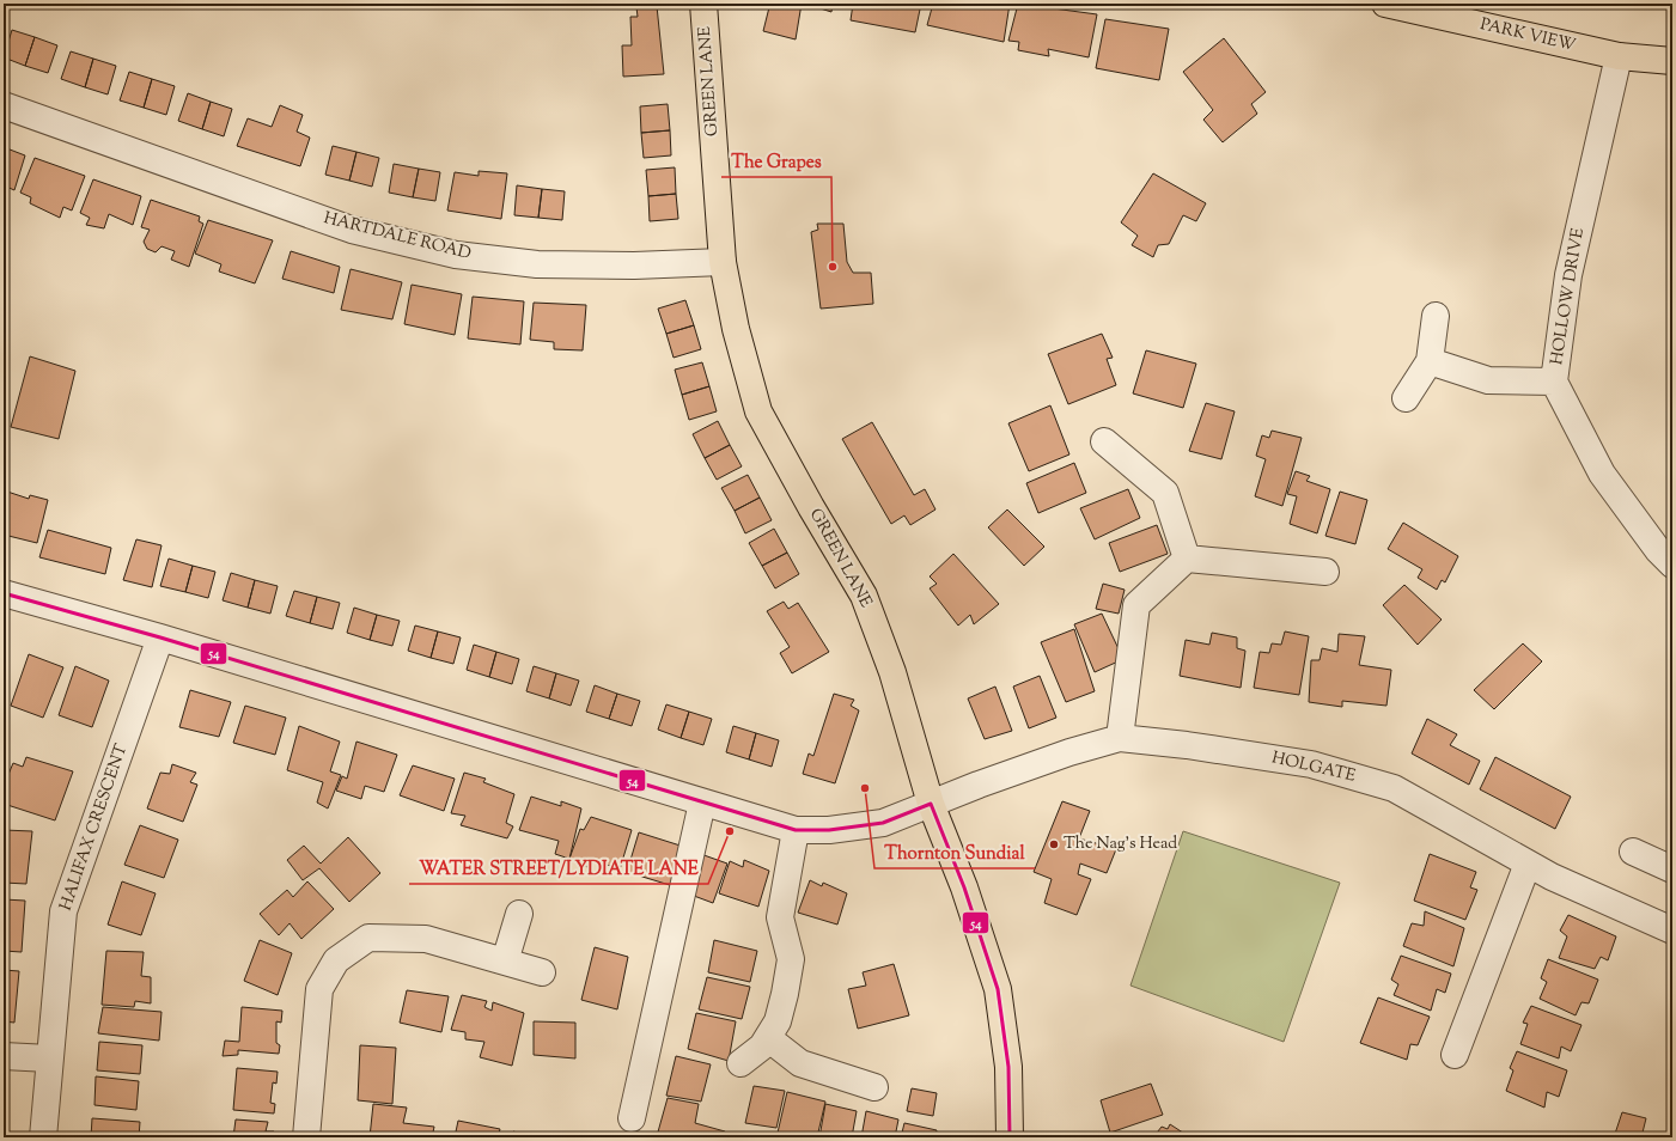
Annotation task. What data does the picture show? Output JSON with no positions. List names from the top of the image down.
{
  "streets": {
    "main road": ["PARK VIEW", "GREEN LANE"],
    "street": [
      "HARTDALE ROAD",
      "HOLLOW DRIVE",
      "HOLGATE",
      "HALIFAX CRESCENT"
    ]
  },
  "crossings": [
    ["PARK VIEW", "HOLLOW DRIVE"],
    ["GREEN LANE", "HARTDALE ROAD"],
    ["GREEN LANE", "HOLGATE"],
    ["HOLGATE", "HALIFAX CRESCENT"]
  ],
  "places": [
    "The Grapes",
    "Thornton Sundial",
    "WATER STREET/LYDIATE LANE",
    "The Nag's Head"
  ],
  "lines": ["transit line 54"]
}
